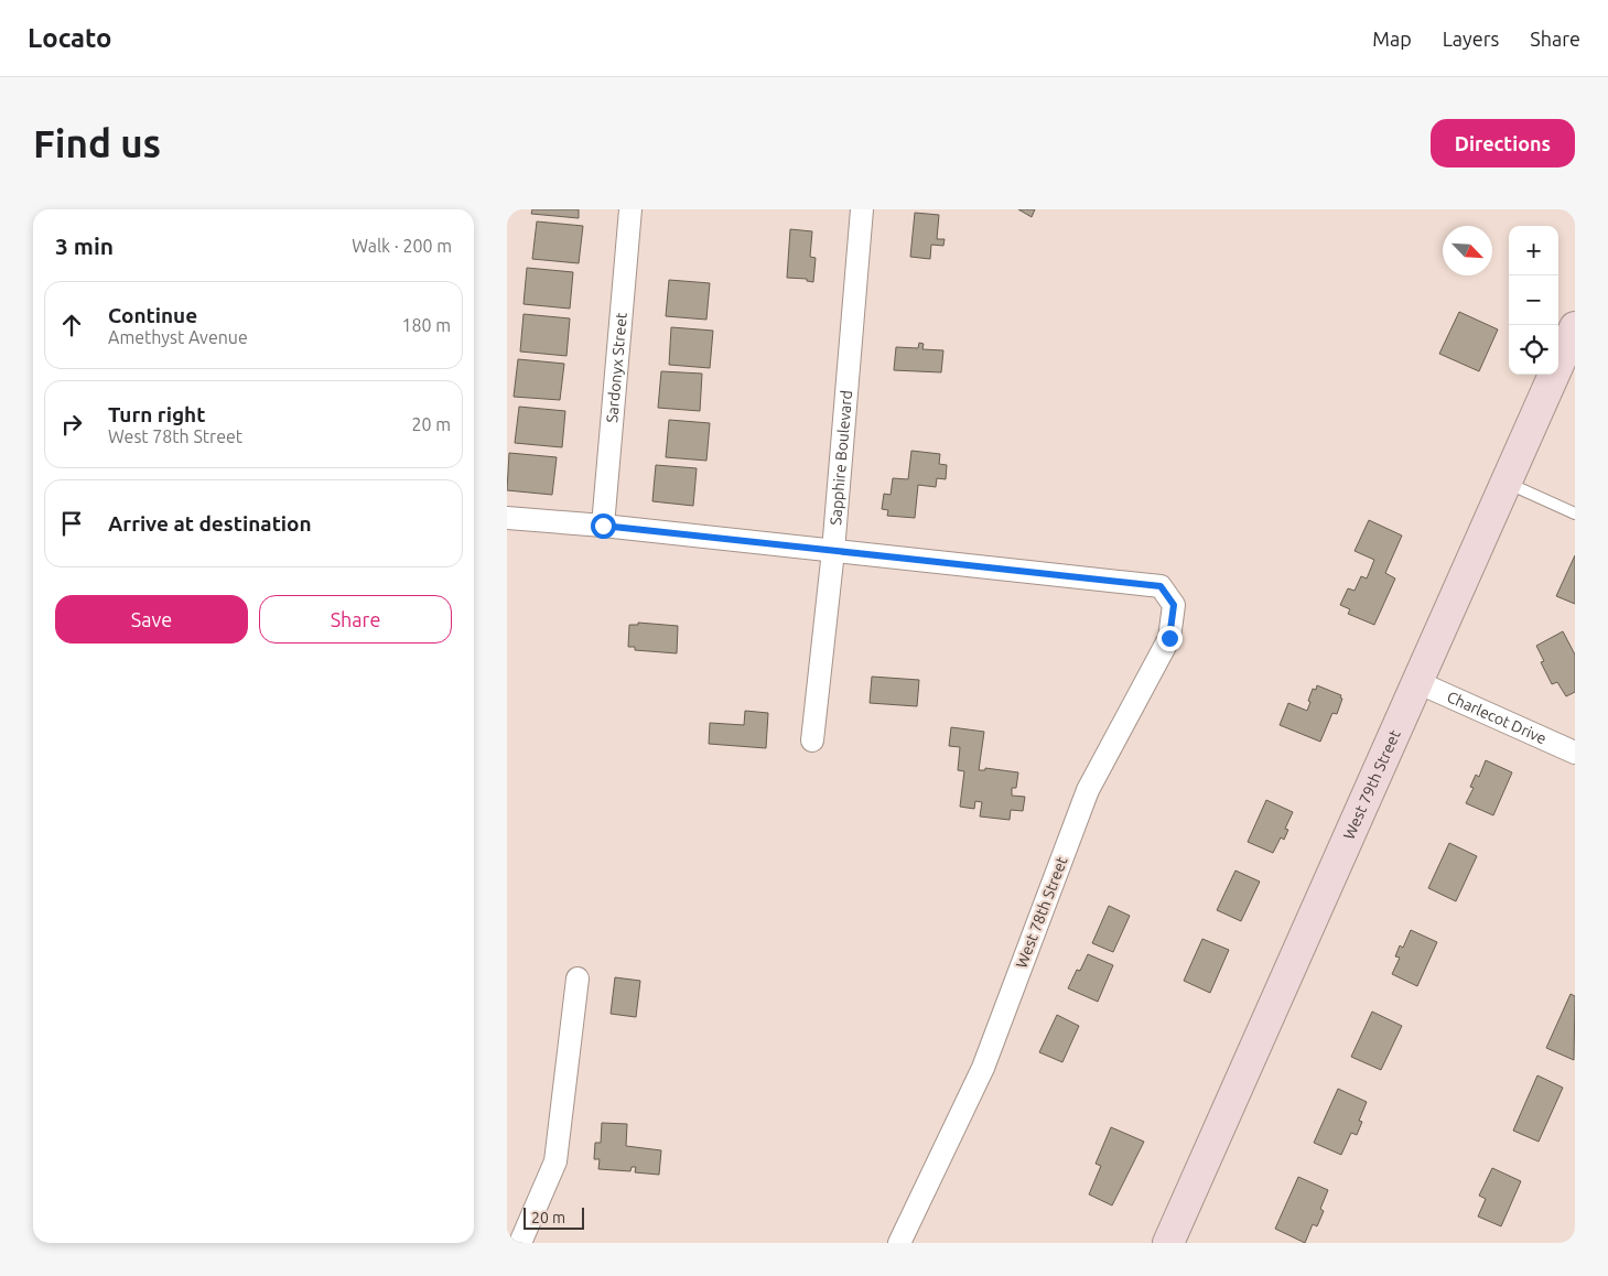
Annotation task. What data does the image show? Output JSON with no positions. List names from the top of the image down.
{
  "streets": {
    "main road": ["West 79th Street"],
    "street": [
      "Sardonyx Street",
      "Sapphire Boulevard",
      "Charlecot Drive",
      "West 78th Street"
    ]
  },
  "crossings": [
    ["Sapphire Boulevard", "West 78th Street"],
    ["Charlecot Drive", "West 79th Street"]
  ],
  "scale_bar": "20 m",
  "north": "bottom right",
  "page": {
    "header": "Locato",
    "nav": ["Map", "Layers", "Share"],
    "buttons": [
      "Directions",
      ["Save", "Share"]
    ],
    "title": "Find us",
    "heading": ["3 min", "Walk · 200 m"],
    "map_buttons": ["+", "−"],
    "list": [
      ["Continue", "Amethyst Avenue", "180 m"],
      ["Turn right", "West 78th Street", "20 m"],
      "Arrive at destination"
    ],
    "scale": "20 m"
  }
}
